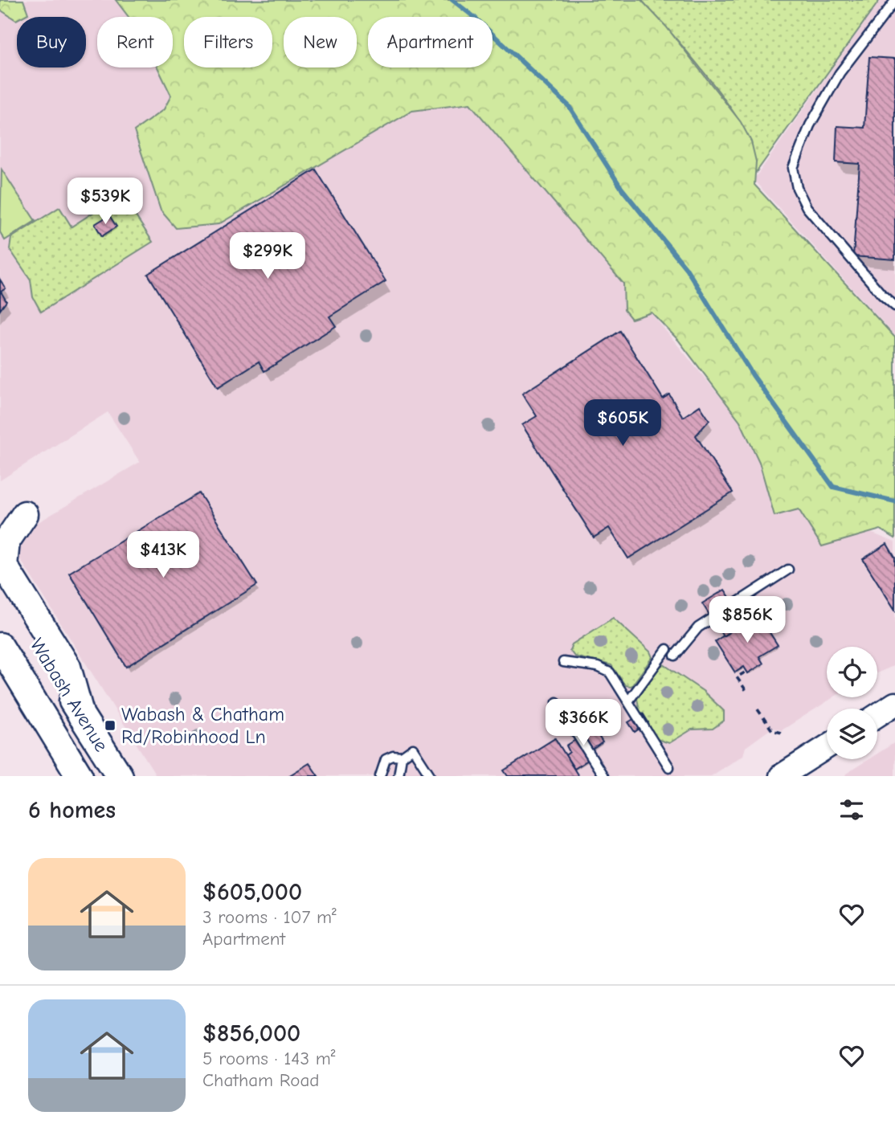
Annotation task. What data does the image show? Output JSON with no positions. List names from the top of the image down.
{
  "streets": {
    "main road": ["Wabash Avenue"]
  },
  "places": {
    "transit": ["Wabash & Chatham Rd/Robinhood Ln"]
  },
  "page": {
    "chip": [
      "Buy",
      "Rent",
      "Filters",
      "New",
      "Apartment"
    ],
    "price": [
      "$539K",
      "$299K",
      "$605K",
      "$413K",
      "$856K",
      "$366K"
    ],
    "heading": "6 homes",
    "list": [
      {
        "name": "$605,000",
        "note": "3 rooms · 107 m² · Apartment"
      },
      {
        "name": "$856,000",
        "note": "5 rooms · 143 m² · Chatham Road"
      }
    ]
  }
}
